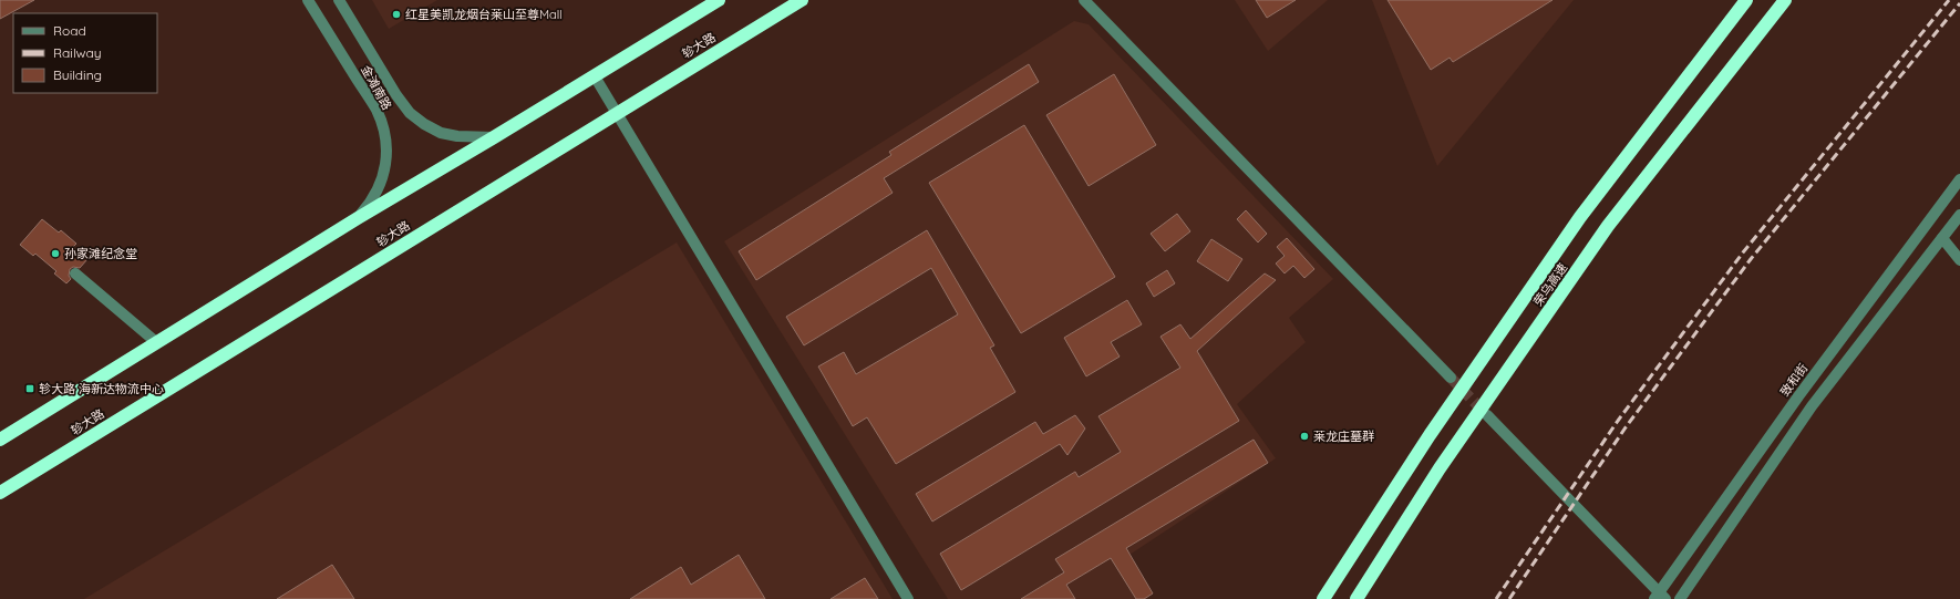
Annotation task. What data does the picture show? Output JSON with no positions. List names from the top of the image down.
{
  "streets": {
    "highway": ["轸大路", "荣乌高速"],
    "street": ["金滩南路", "致和街"]
  },
  "places": {
    "other": ["红星美凯龙烟台莱山至尊Mall", "孙家滩纪念堂", "莱龙庄墓群"],
    "transit": ["轸大路 海新达物流中心"]
  },
  "legend": ["Road", "Railway", "Building"]
}
